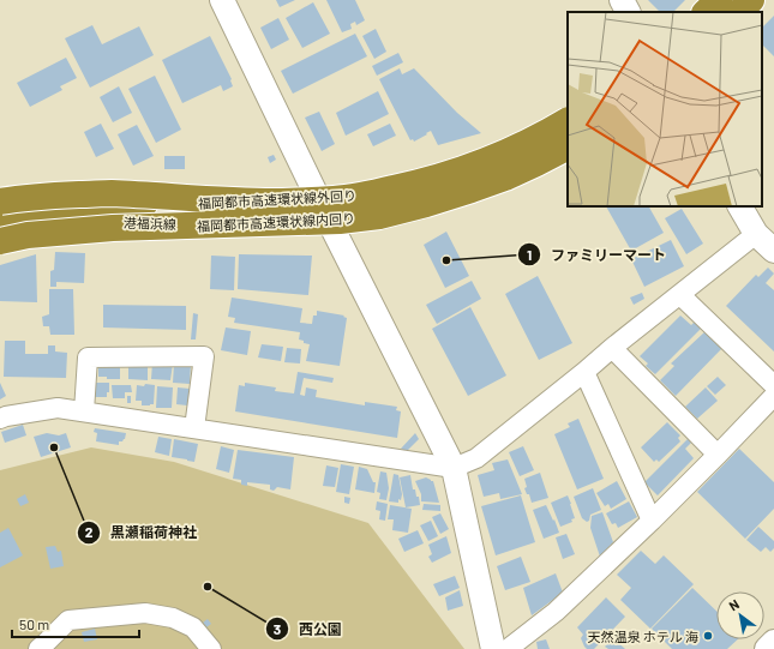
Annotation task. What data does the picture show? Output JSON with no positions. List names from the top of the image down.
{
  "streets": {
    "highway": ["福岡都市高速環状線外回り", "福岡都市高速環状線内回り"],
    "street": ["港福浜線"]
  },
  "places": [
    "ファミリーマート",
    "黒瀬稲荷神社",
    "西公園",
    "天然温泉 ホテル 海"
  ],
  "scale_bar": "50 m",
  "north": "top left"
}
